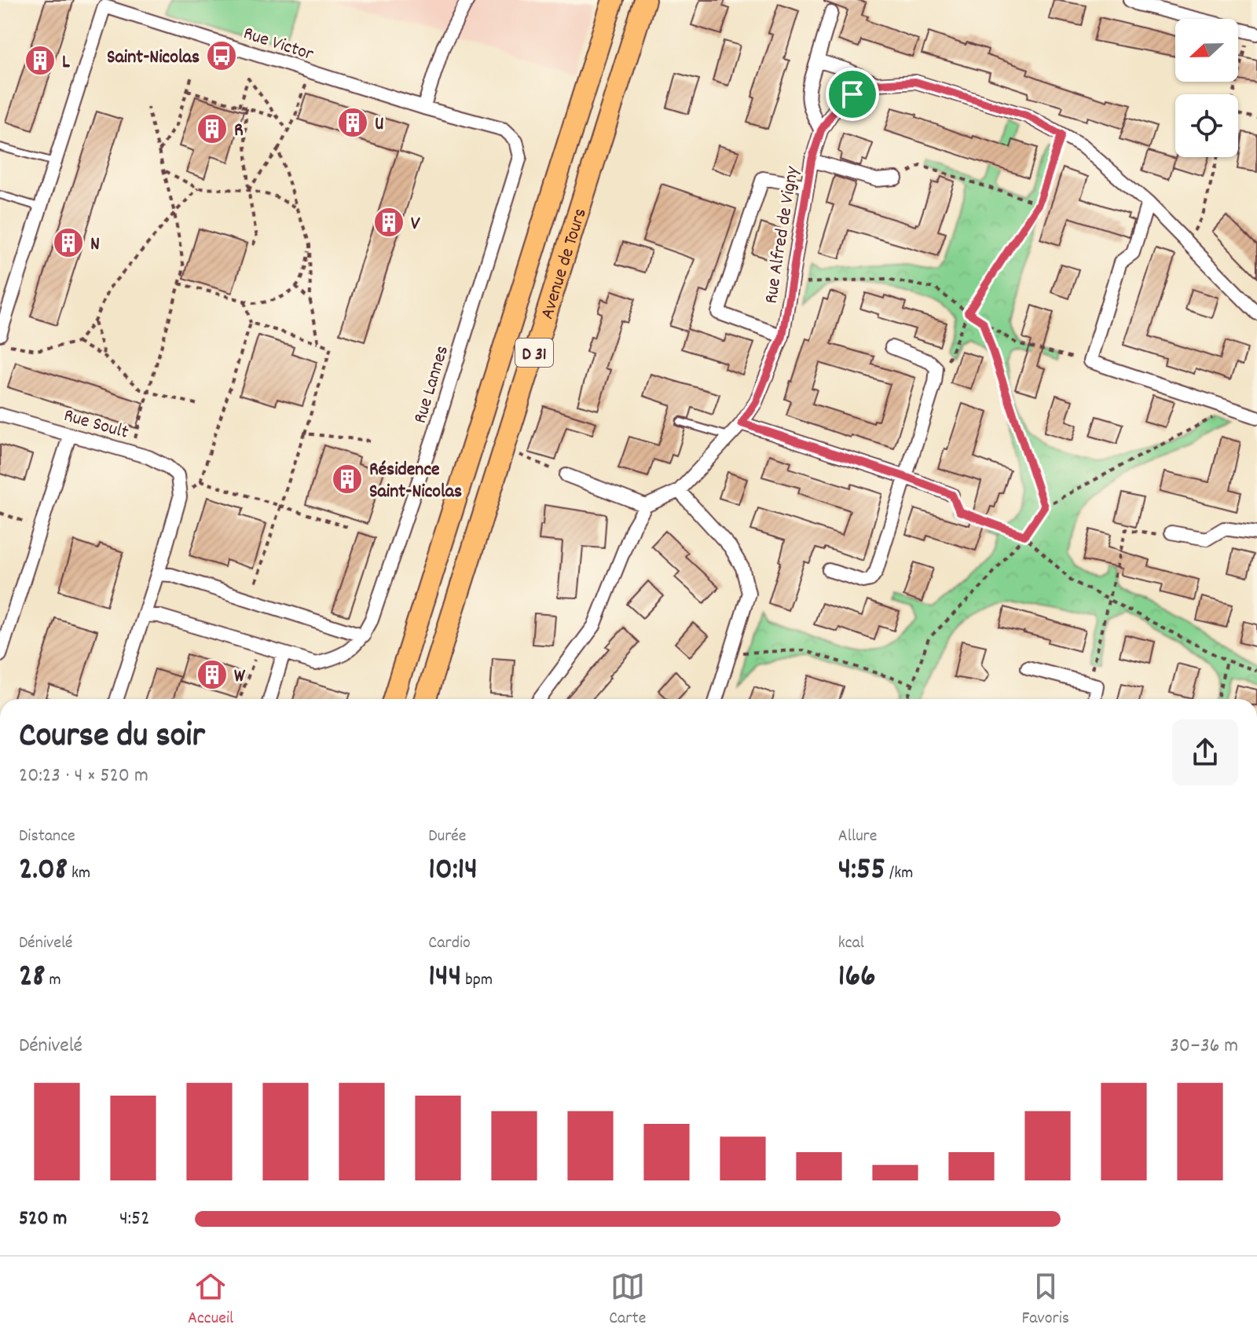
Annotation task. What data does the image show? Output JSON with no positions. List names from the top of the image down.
{
  "streets": {
    "main road": ["Avenue de Tours", "D 31"],
    "street": [
      "Rue Victor",
      "Rue Alfred de Vigny",
      "Rue Lannes",
      "Rue Soult"
    ]
  },
  "crossings": [
    ["Rue Victor", "Rue Lannes"]
  ],
  "places": {
    "bus stop": ["Saint-Nicolas"],
    "building": [
      "L",
      "U",
      "R",
      "V",
      "N",
      "Résidence Saint-Nicolas",
      "W"
    ]
  },
  "north": "left",
  "page": {
    "heading": ["Course du soir", "20:23 · 4 × 520 m"],
    "stats": [
      ["Distance", "2.08 km"],
      ["Durée", "10:14"],
      ["Allure", "4:55 /km"],
      ["Dénivelé", "28 m"],
      ["Cardio", "144 bpm"],
      ["kcal", "166"]
    ],
    "chart": ["Dénivelé", "30–36 m"],
    "list": [
      {
        "name": "520 m",
        "note": "4:52"
      }
    ],
    "tabs": ["Accueil", "Carte", "Favoris"]
  }
}
